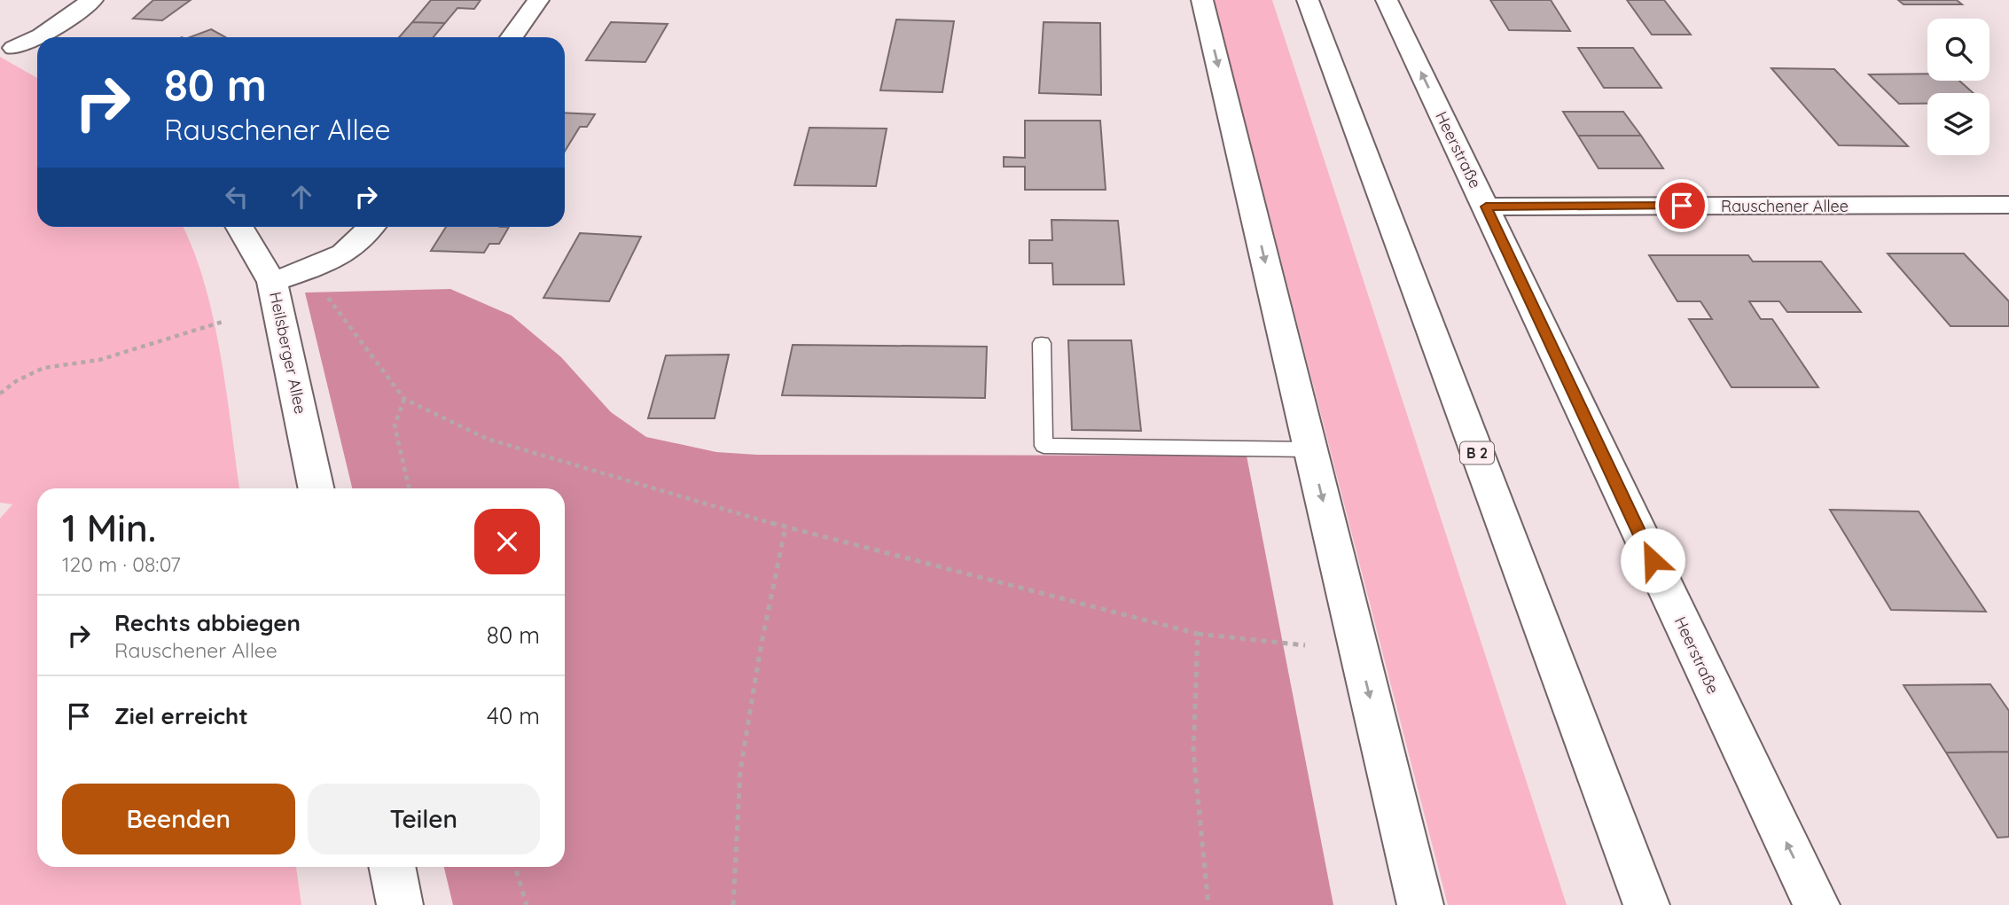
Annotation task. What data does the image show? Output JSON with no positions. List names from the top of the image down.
{
  "streets": {
    "street": [
      "Heerstraße",
      "Rauschener Allee",
      "Heilsberger Allee",
      "B 2"
    ]
  },
  "crossings": [
    ["Heerstraße", "Rauschener Allee"]
  ],
  "page": {
    "turn": ["80 m", "Rauschener Allee"],
    "heading": ["1 Min.", "120 m · 08:07"],
    "list": [
      {
        "name": "Rechts abbiegen",
        "note": "Rauschener Allee",
        "value": "80 m"
      },
      {
        "name": "Ziel erreicht",
        "value": "40 m"
      }
    ],
    "buttons": ["Beenden", "Teilen"]
  }
}
